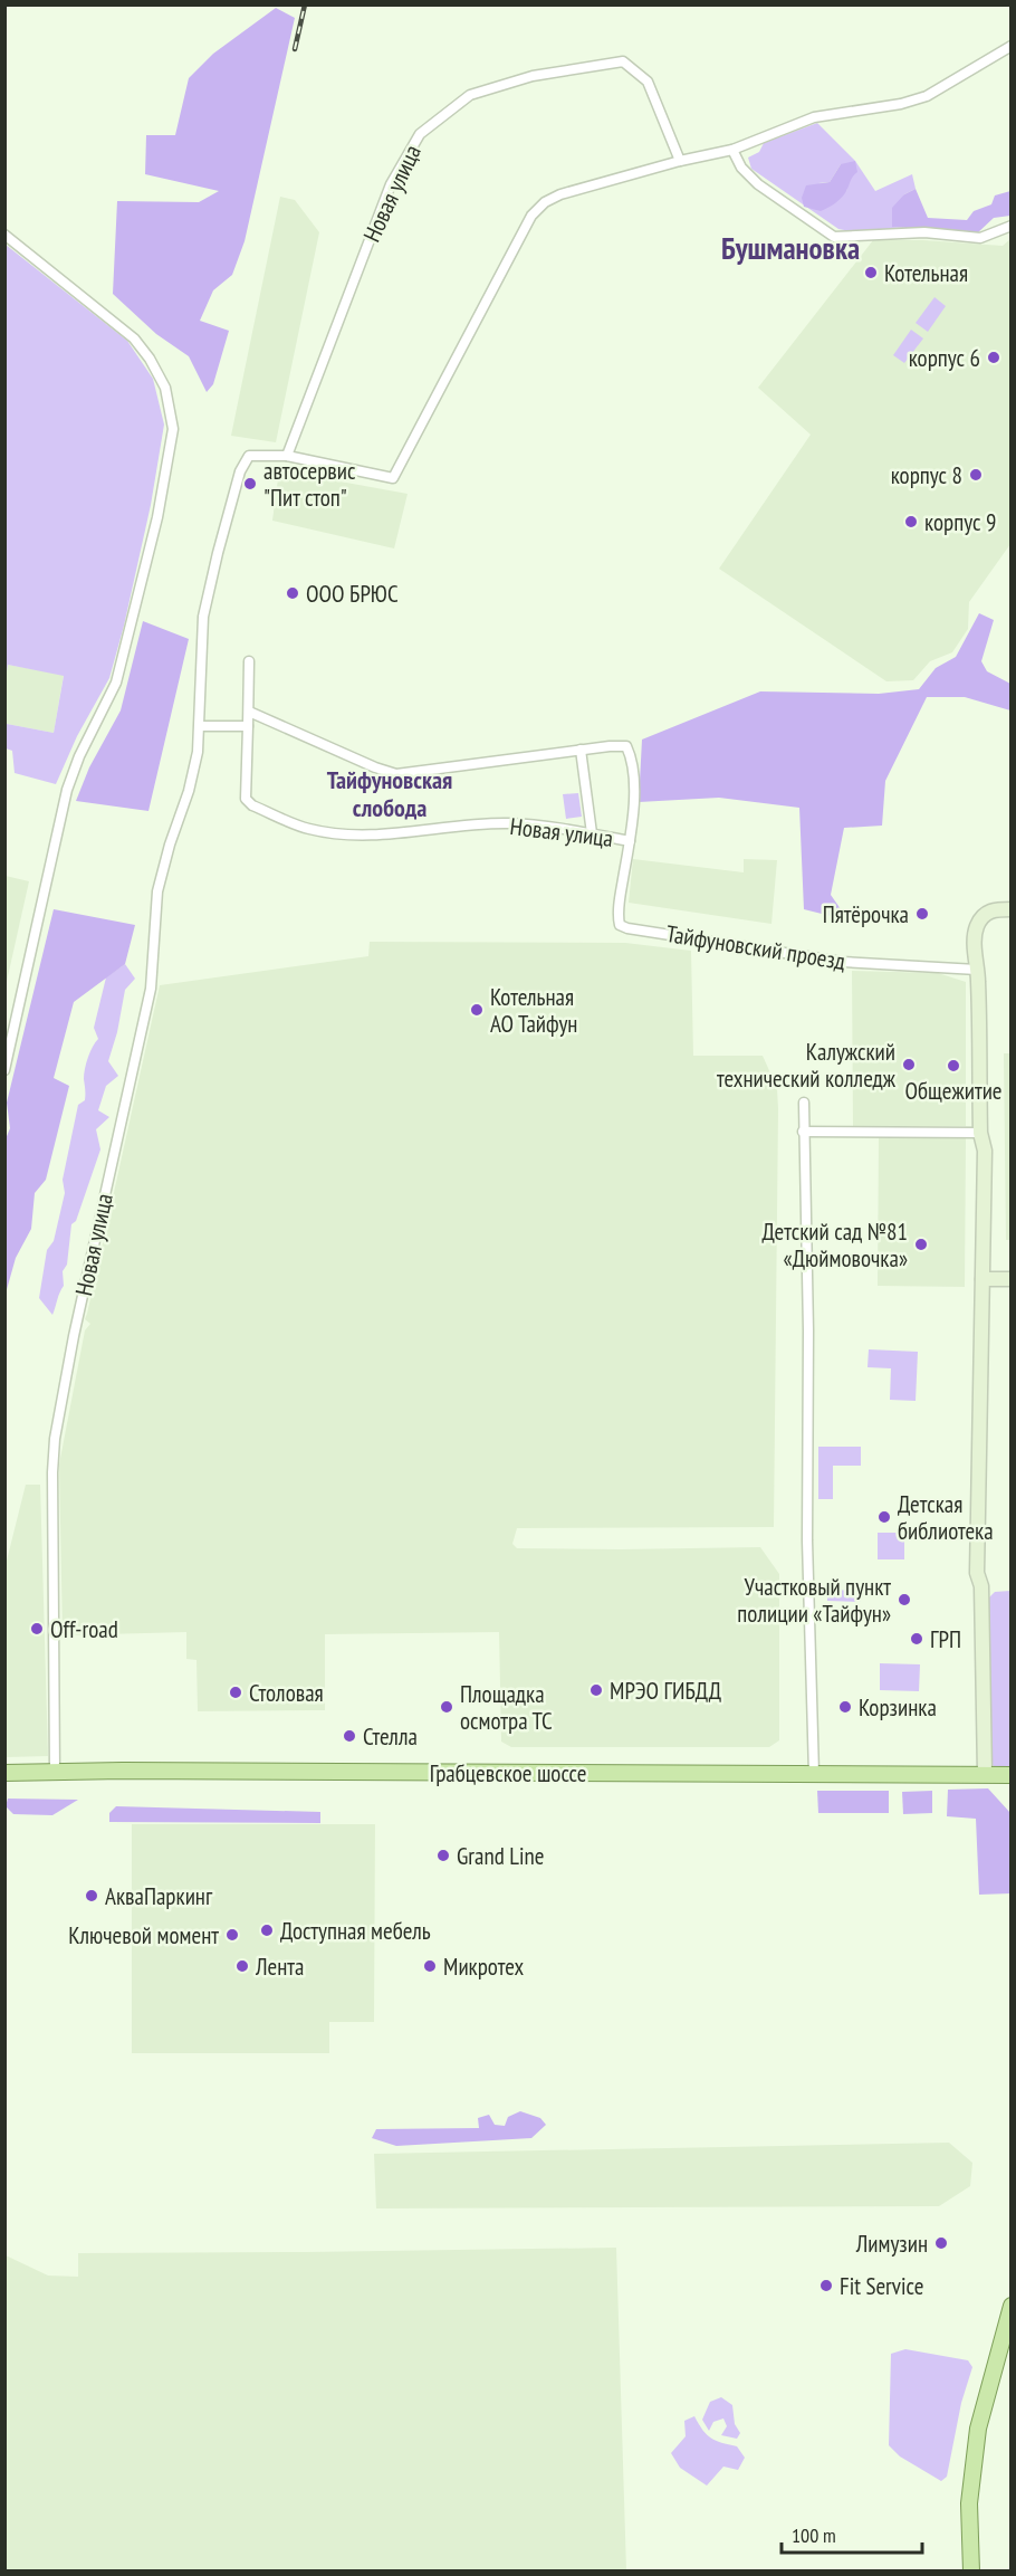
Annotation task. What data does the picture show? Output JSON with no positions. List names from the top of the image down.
{
  "streets": {
    "main road": ["Грабцевское шоссе"],
    "street": ["Новая улица", "Тайфуновский проезд"]
  },
  "crossings": [
    ["Новая улица", "Тайфуновский проезд"],
    ["Новая улица", "Грабцевское шоссе"]
  ],
  "districts": ["Бушмановка", "Тайфуновская слобода"],
  "places": [
    "Котельная",
    "корпус 6",
    "корпус 8",
    "автосервис \"Пит стоп\"",
    "корпус 9",
    "ООО БРЮС",
    "Пятёрочка",
    "Котельная АО Тайфун",
    "Калужский технический колледж",
    "Общежитие",
    "Детский сад №81 «Дюймовочка»",
    "Детская библиотека",
    "Участковый пункт полиции «Тайфун»",
    "Off-road",
    "ГРП",
    "МРЭО ГИБДД",
    "Столовая",
    "Площадка осмотра ТС",
    "Корзинка",
    "Стелла",
    "Grand Line",
    "АкваПаркинг",
    "Доступная мебель",
    "Ключевой момент",
    "Лента",
    "Микротех",
    "Лимузин",
    "Fit Service"
  ],
  "scale_bar": "100 m"
}
